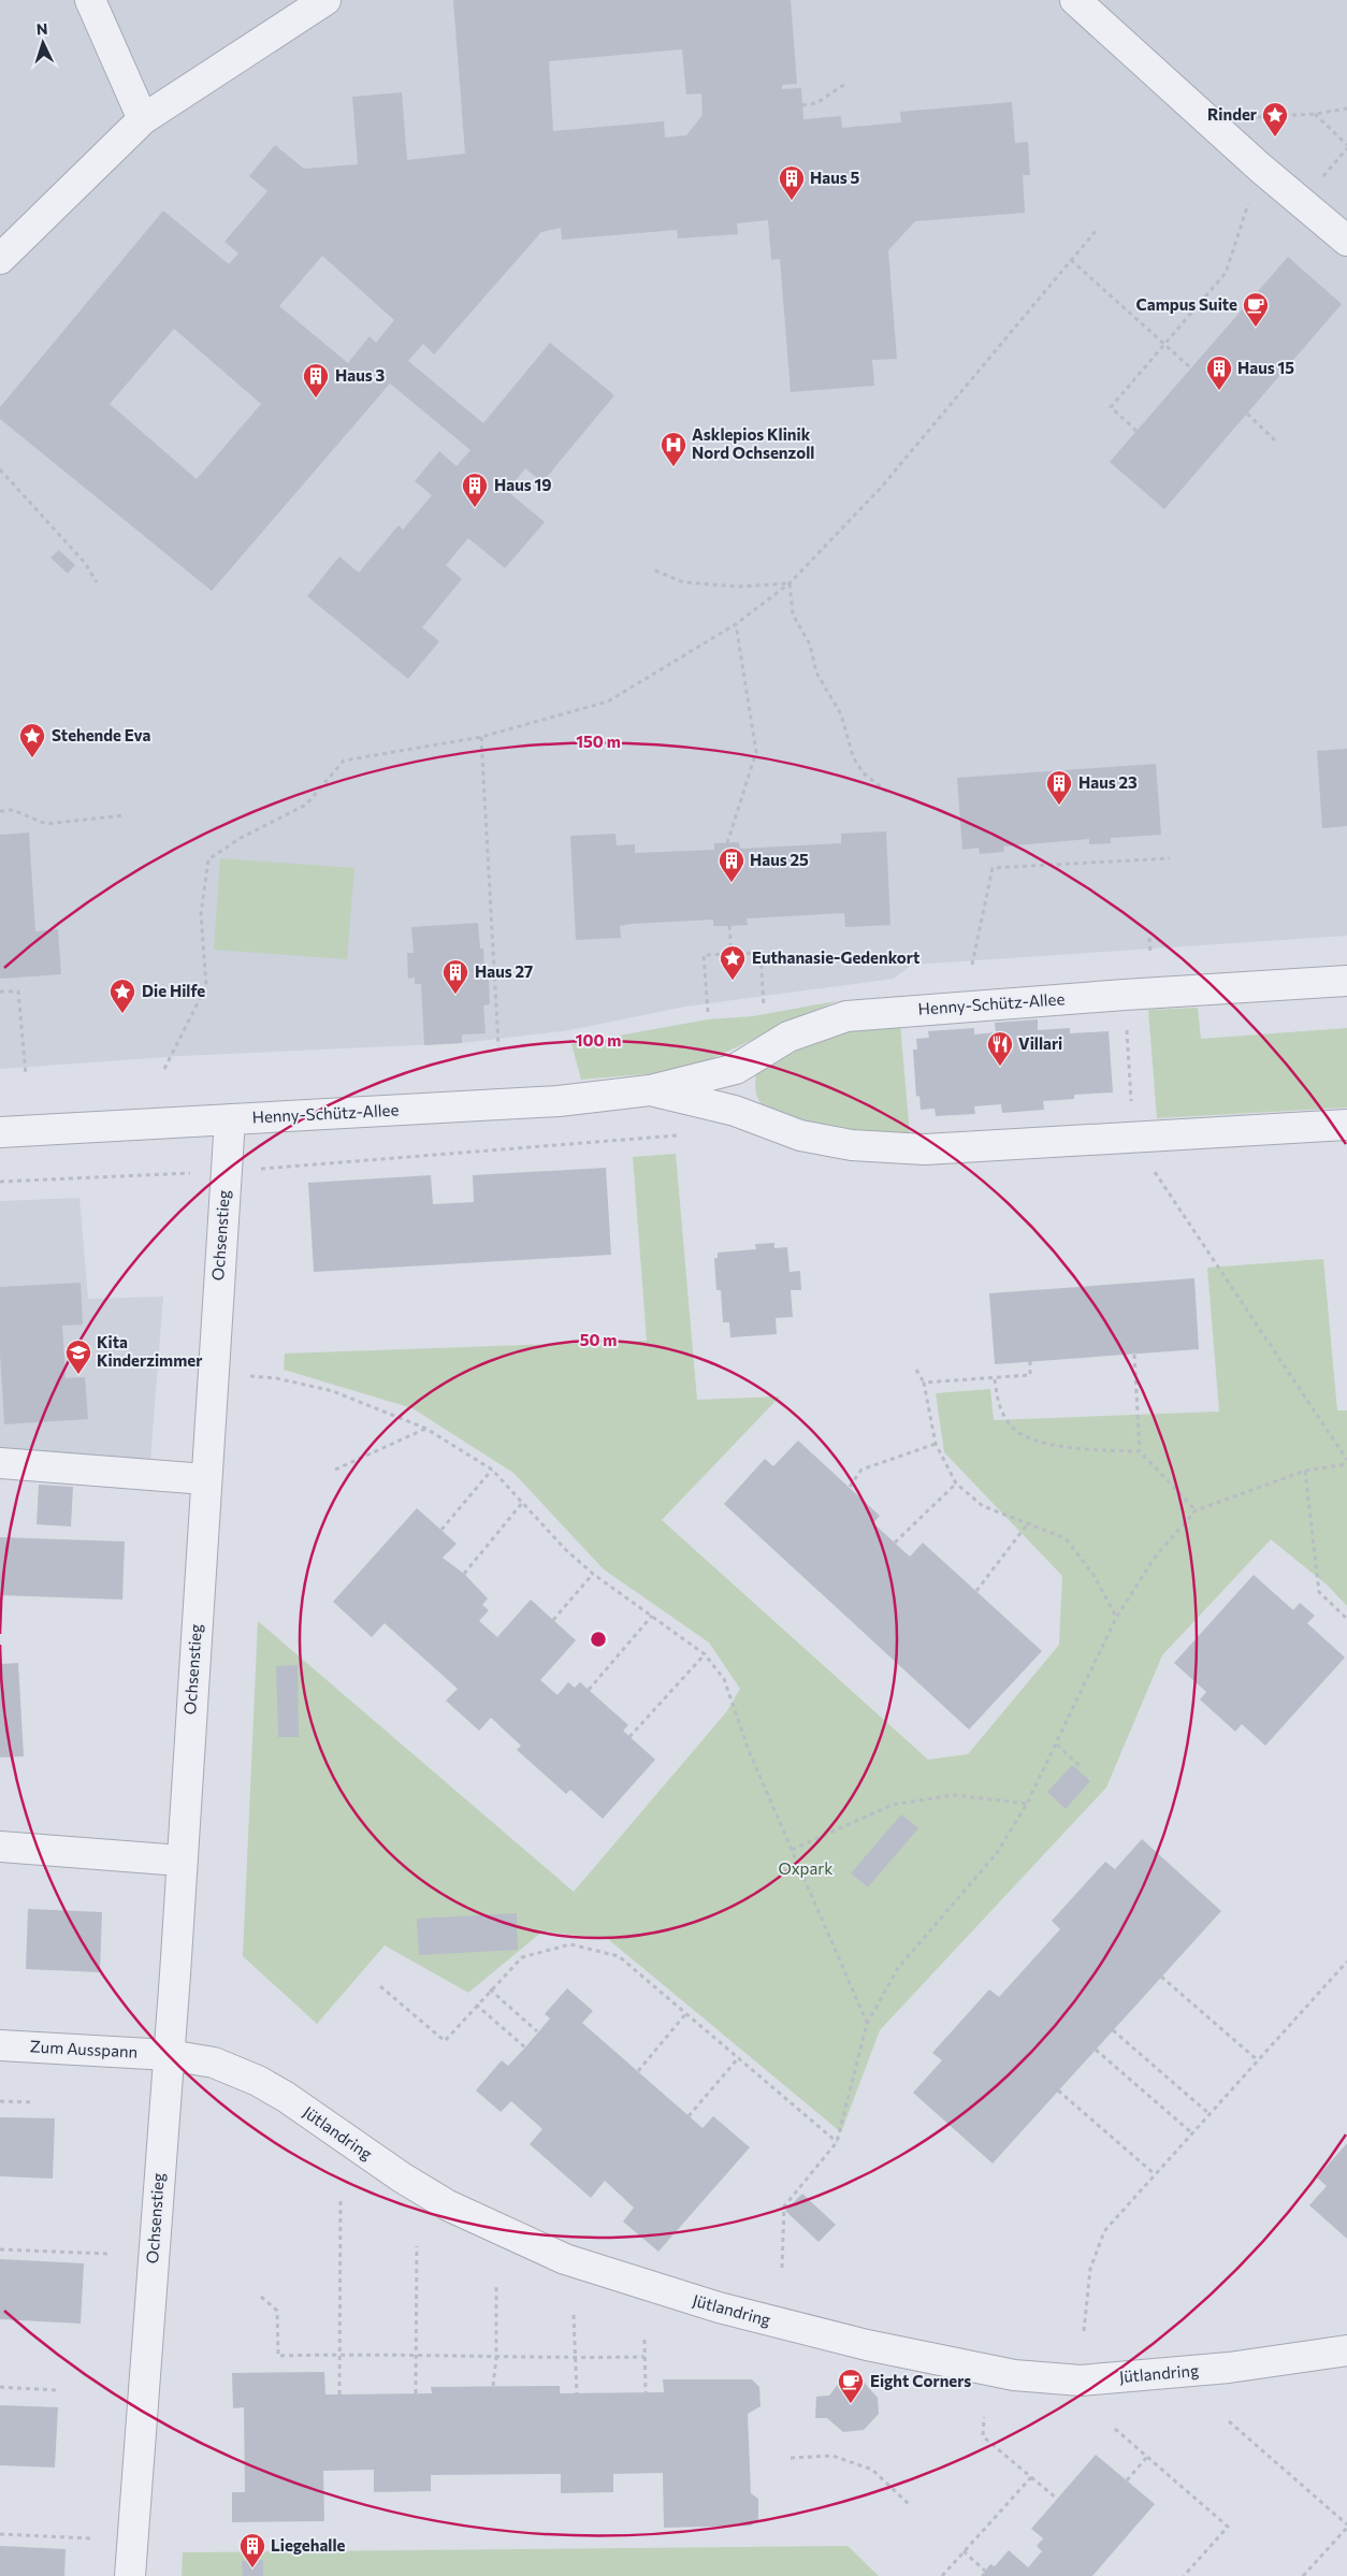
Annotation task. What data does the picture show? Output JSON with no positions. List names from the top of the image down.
{
  "streets": {
    "street": [
      "Henny-Schütz-Allee",
      "Ochsenstieg",
      "Zum Ausspann",
      "Jütlandring"
    ]
  },
  "crossings": [
    ["Henny-Schütz-Allee", "Ochsenstieg"],
    ["Ochsenstieg", "Zum Ausspann"],
    ["Ochsenstieg", "Jütlandring"],
    ["Zum Ausspann", "Jütlandring"]
  ],
  "parks": ["Oxpark"],
  "places": {
    "place": [
      "Rinder",
      "Stehende Eva",
      "Euthanasie-Gedenkort",
      "Die Hilfe"
    ],
    "building": [
      "Haus 5",
      "Haus 15",
      "Haus 3",
      "Haus 19",
      "Haus 23",
      "Haus 25",
      "Haus 27",
      "Liegehalle"
    ],
    "cafe": ["Campus Suite", "Eight Corners"],
    "hospital": ["Asklepios Klinik Nord Ochsenzoll"],
    "restaurant": ["Villari"],
    "school or university": ["Kita Kinderzimmer"]
  },
  "north": "top",
  "rings": ["150 m", "100 m", "50 m"]
}
